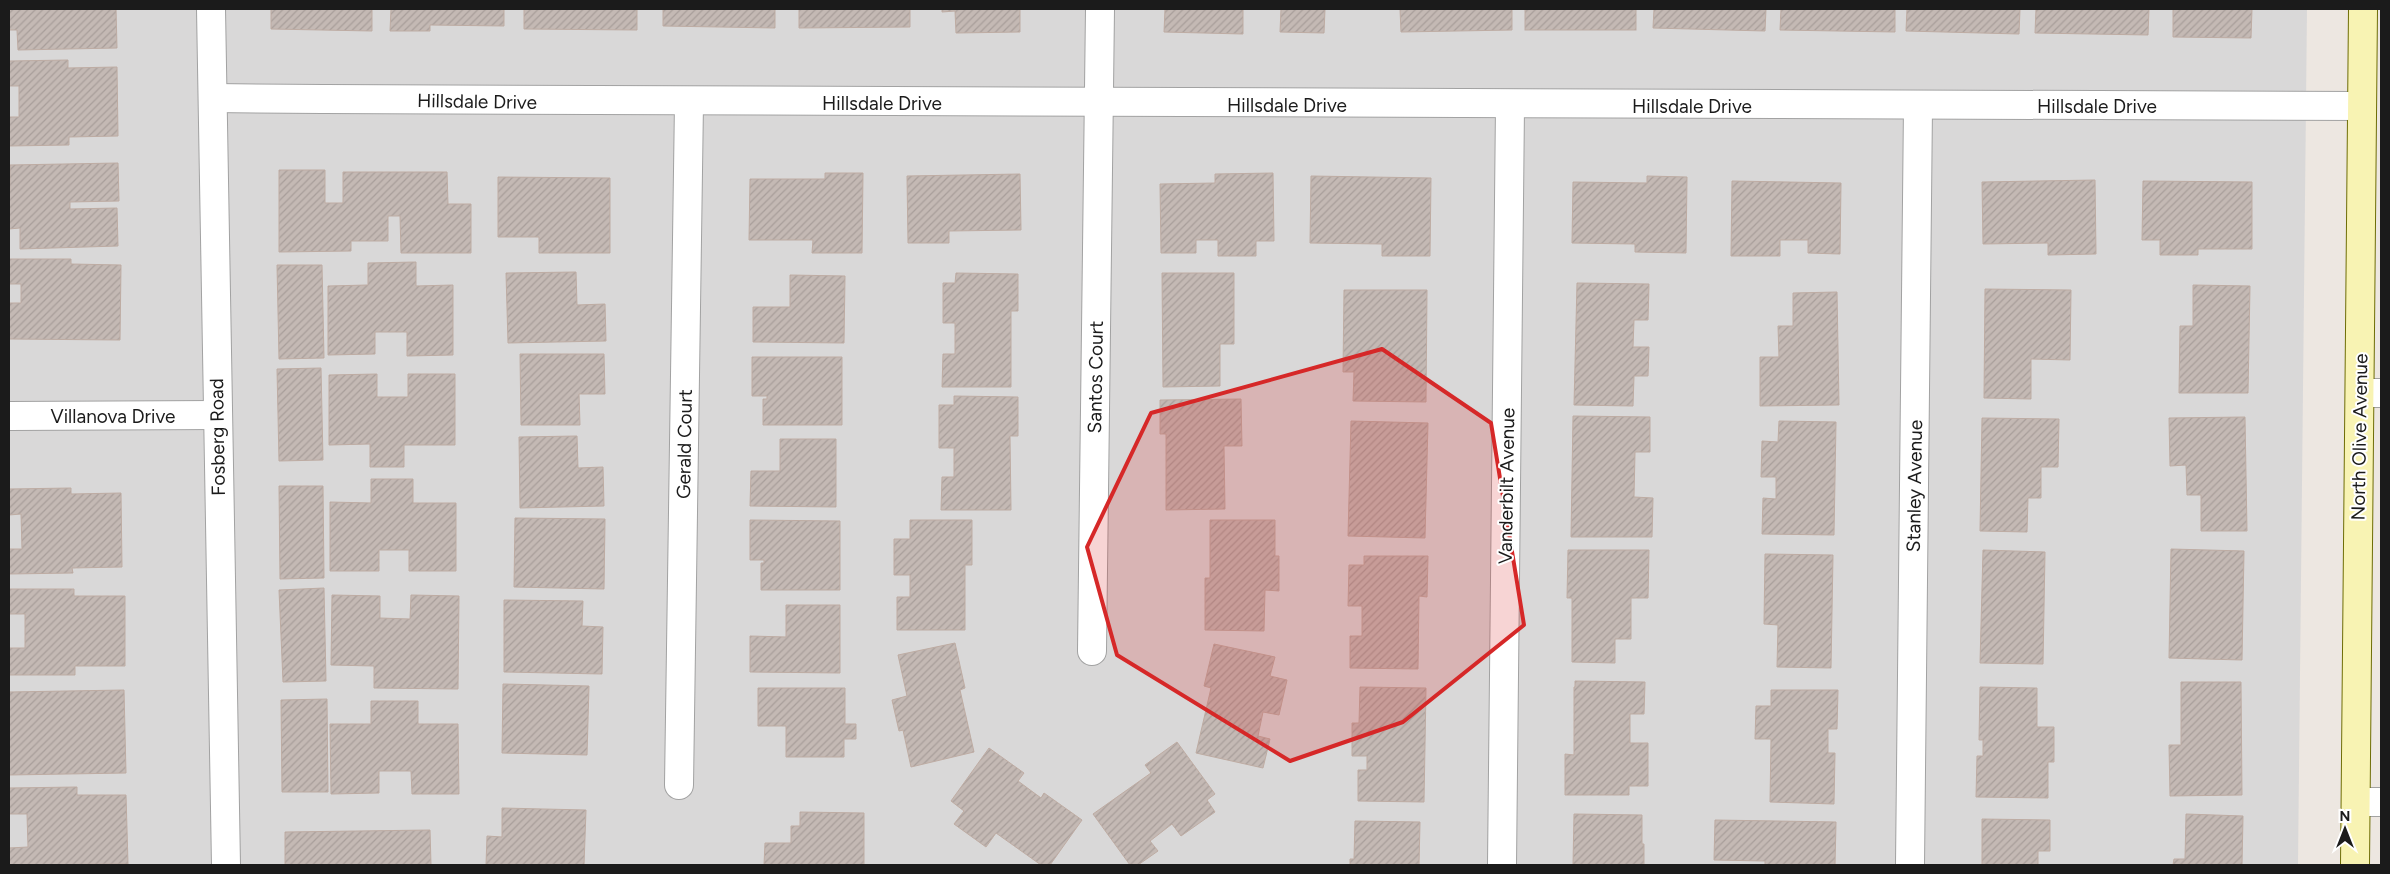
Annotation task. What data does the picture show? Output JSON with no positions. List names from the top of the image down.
{
  "streets": {
    "street": [
      "Hillsdale Drive",
      "Santos Court",
      "Villanova Drive",
      "Fosberg Road",
      "North Olive Avenue",
      "Gerald Court",
      "Vanderbilt Avenue",
      "Stanley Avenue"
    ]
  },
  "crossings": [
    ["Hillsdale Drive", "Santos Court"],
    ["Hillsdale Drive", "Fosberg Road"],
    ["Hillsdale Drive", "North Olive Avenue"],
    ["Hillsdale Drive", "Gerald Court"],
    ["Hillsdale Drive", "Vanderbilt Avenue"],
    ["Hillsdale Drive", "Stanley Avenue"],
    ["Villanova Drive", "Fosberg Road"]
  ],
  "north": "top"
}
